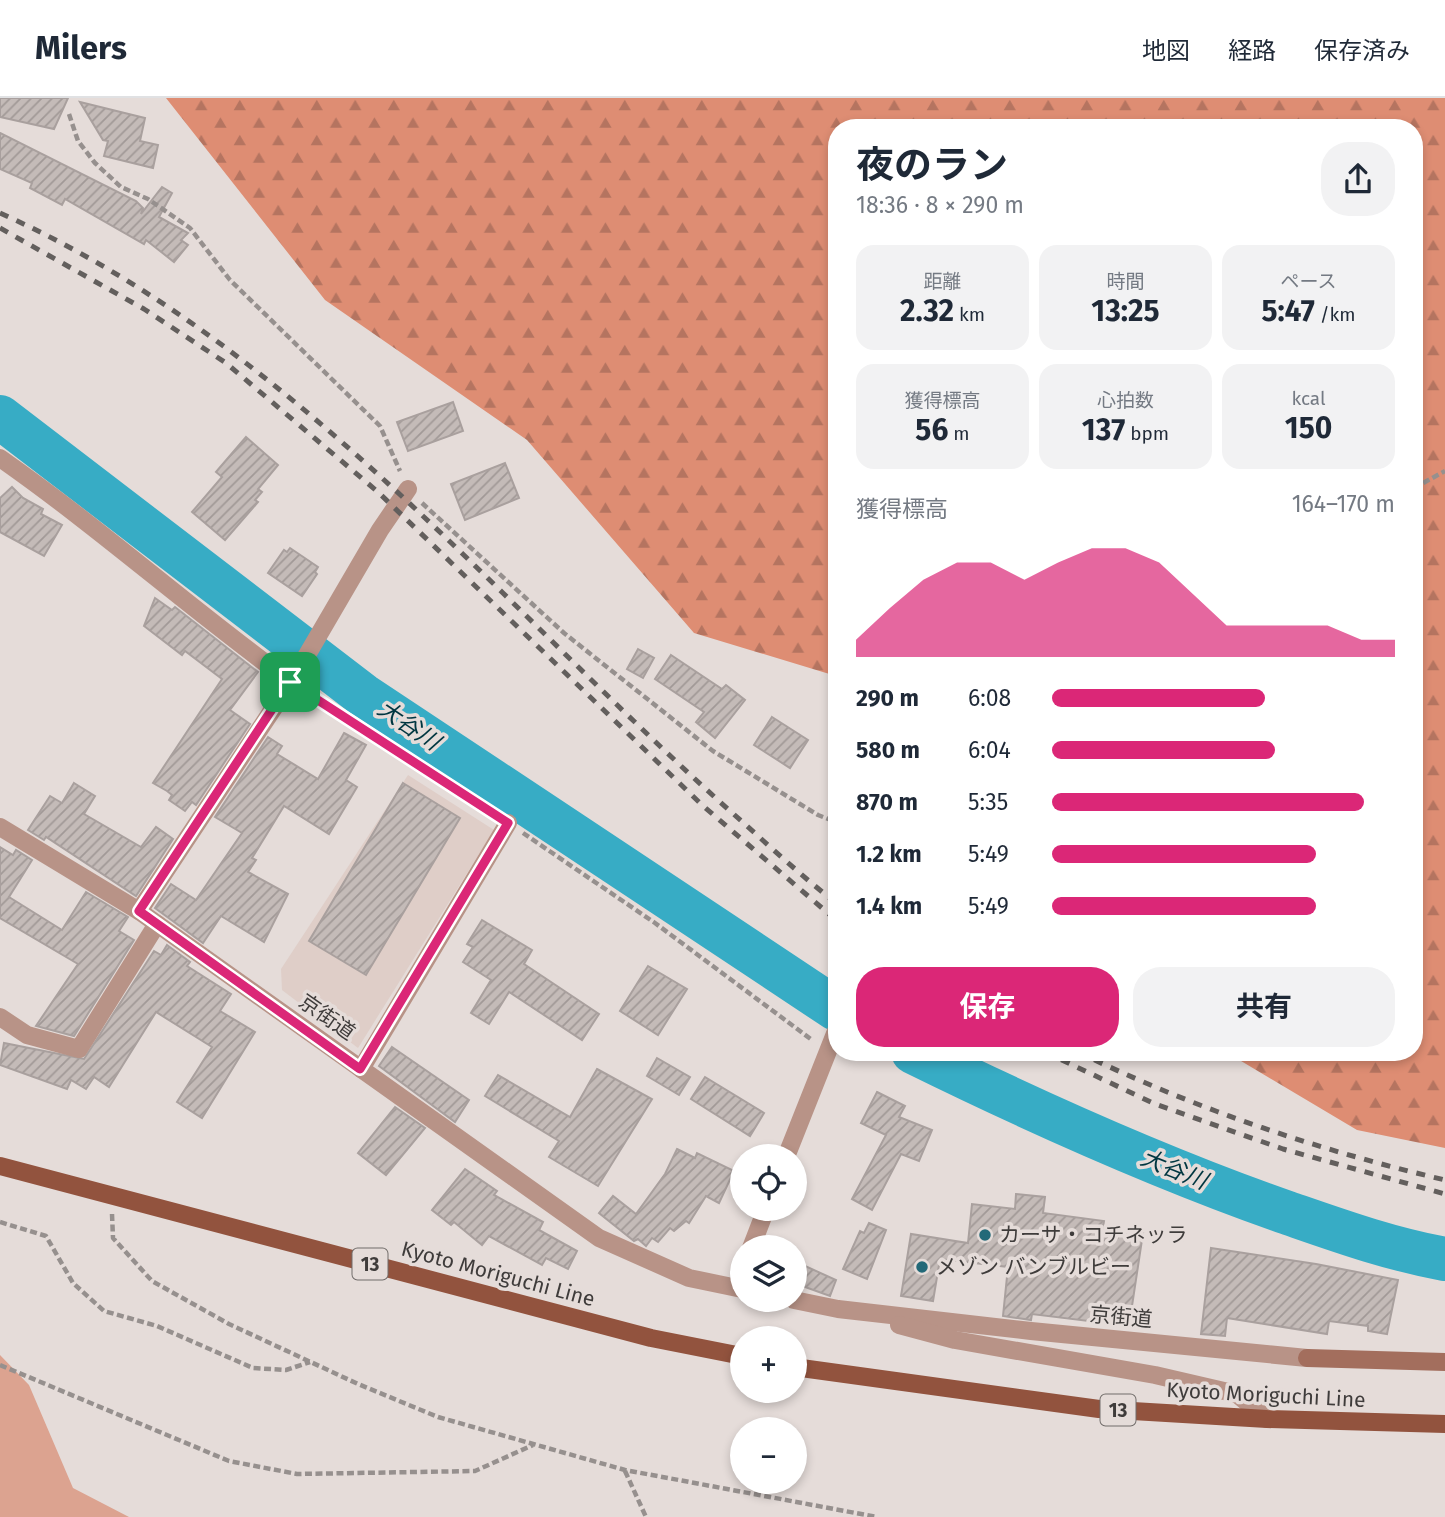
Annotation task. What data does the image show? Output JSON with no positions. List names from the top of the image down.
{
  "streets": {
    "main road": ["13", "Kyoto Moriguchi Line"],
    "street": ["京街道"]
  },
  "water": ["大谷川"],
  "places": ["カーサ・コチネッラ", "メゾン バンブルビー"],
  "page": {
    "header": "Milers",
    "nav": ["地図", "経路", "保存済み"],
    "heading": ["夜のラン", "18:36 · 8 × 290 m"],
    "stats": [
      ["距離", "2.32 km"],
      ["時間", "13:25"],
      ["ペース", "5:47 /km"],
      ["獲得標高", "56 m"],
      ["心拍数", "137 bpm"],
      ["kcal", "150"]
    ],
    "chart": ["獲得標高", "164–170 m"],
    "list": [
      {
        "name": "290 m",
        "note": "6:08"
      },
      {
        "name": "580 m",
        "note": "6:04"
      },
      {
        "name": "870 m",
        "note": "5:35"
      },
      {
        "name": "1.2 km",
        "note": "5:49"
      },
      {
        "name": "1.4 km",
        "note": "5:49"
      }
    ],
    "buttons": ["保存", "共有"],
    "map_buttons": ["+", "−"]
  }
}
